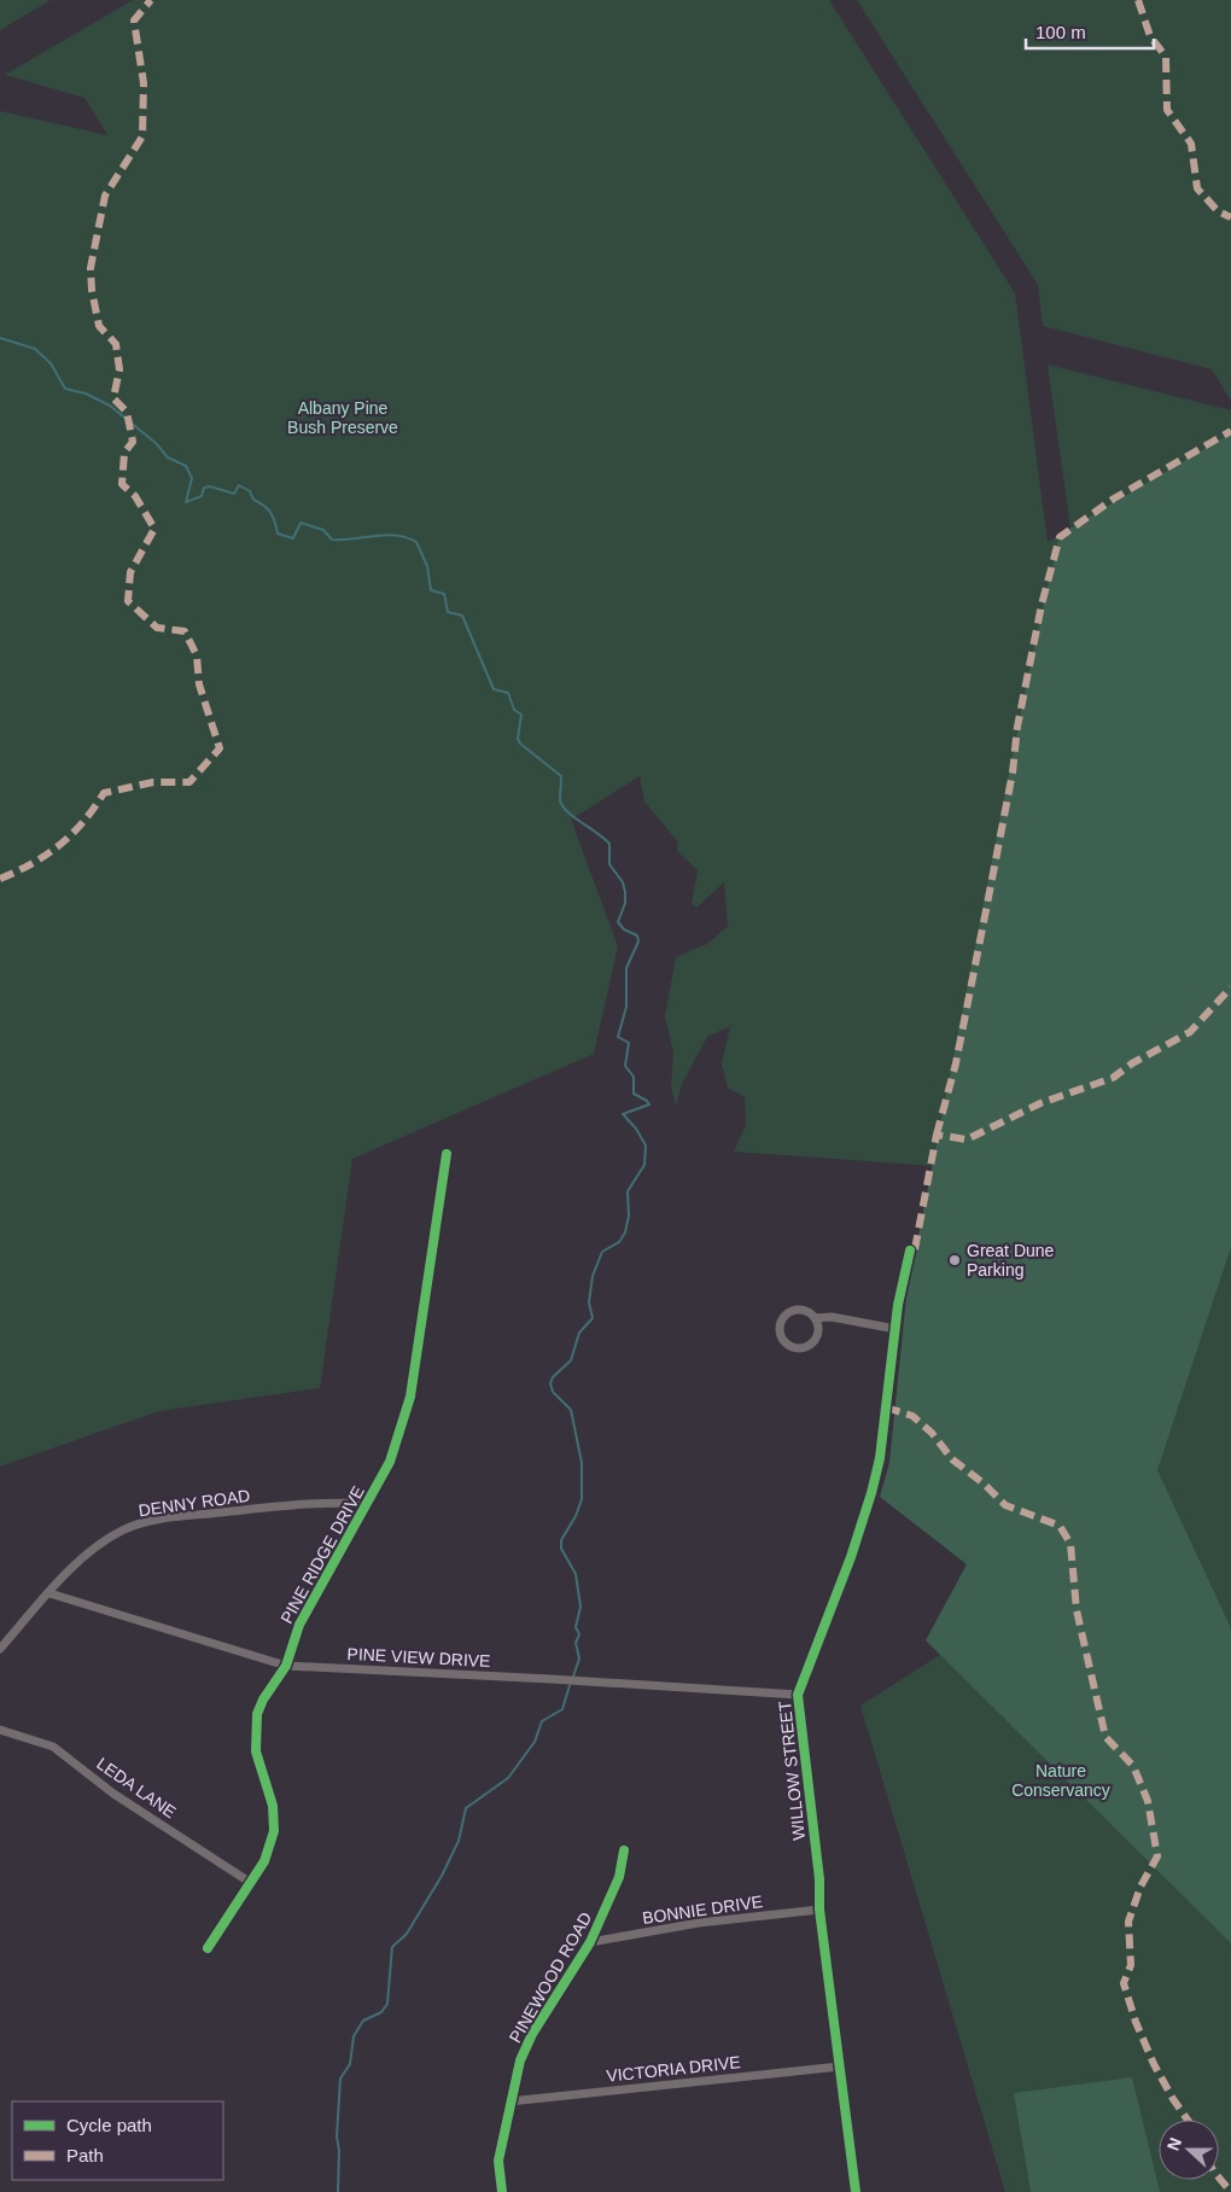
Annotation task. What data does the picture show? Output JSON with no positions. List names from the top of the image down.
{
  "streets": {
    "street": [
      "DENNY ROAD",
      "PINE RIDGE DRIVE",
      "PINE VIEW DRIVE",
      "WILLOW STREET",
      "LEDA LANE",
      "BONNIE DRIVE",
      "PINEWOOD ROAD",
      "VICTORIA DRIVE"
    ]
  },
  "crossings": [
    ["DENNY ROAD", "PINE RIDGE DRIVE"],
    ["DENNY ROAD", "PINE VIEW DRIVE"],
    ["PINE RIDGE DRIVE", "PINE VIEW DRIVE"],
    ["PINE RIDGE DRIVE", "LEDA LANE"],
    ["PINE VIEW DRIVE", "WILLOW STREET"],
    ["WILLOW STREET", "BONNIE DRIVE"],
    ["WILLOW STREET", "VICTORIA DRIVE"],
    ["BONNIE DRIVE", "PINEWOOD ROAD"],
    ["PINEWOOD ROAD", "VICTORIA DRIVE"]
  ],
  "parks": ["Albany Pine Bush Preserve", "Nature Conservancy"],
  "places": ["Great Dune Parking"],
  "legend": ["Cycle path", "Path"],
  "scale_bar": "100 m",
  "north": "left"
}
